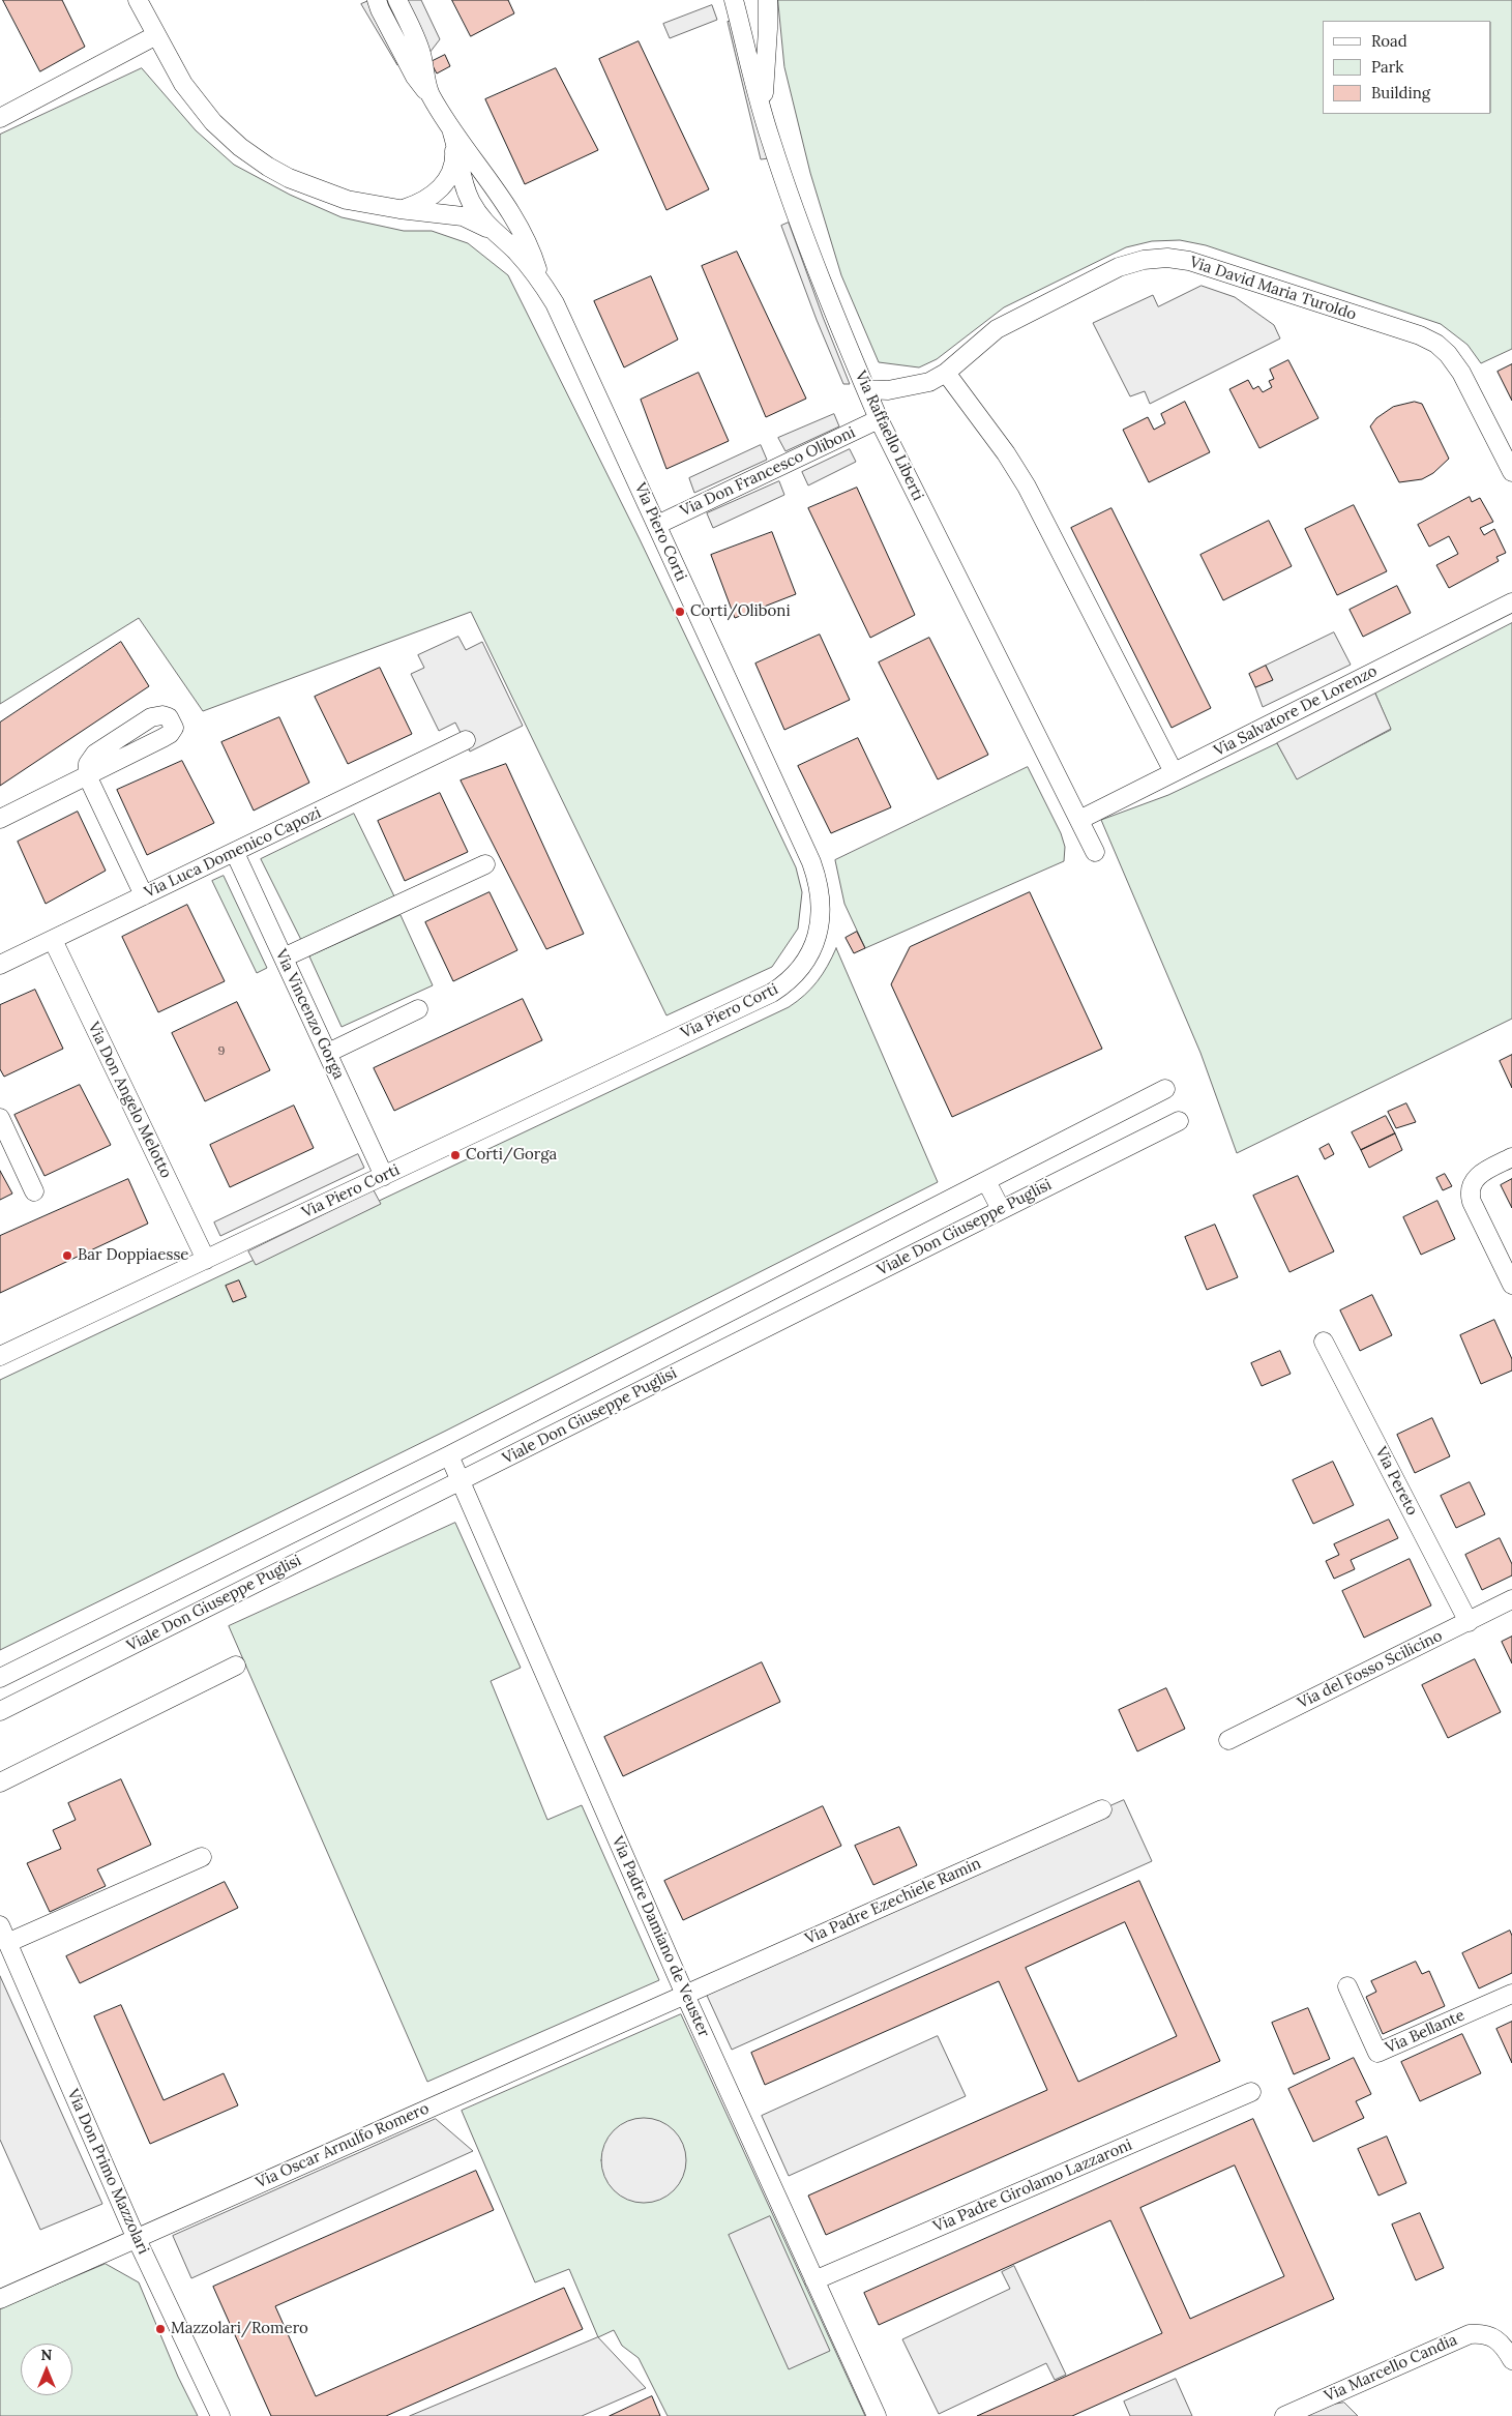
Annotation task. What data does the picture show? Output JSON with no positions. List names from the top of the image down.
{
  "streets": {
    "street": [
      "Via David Maria Turoldo",
      "Via Raffaello Liberti",
      "Via Don Francesco Oliboni",
      "Via Piero Corti",
      "Via Salvatore De Lorenzo",
      "Via Luca Domenico Capozi",
      "Via Vincenzo Gorga",
      "Via Don Angelo Melotto",
      "Viale Don Giuseppe Puglisi",
      "Via Pereto",
      "Via del Fosso Scilicino",
      "Via Padre Ezechiele Ramin",
      "Via Padre Damiano de Veuster",
      "Via Bellante",
      "Via Oscar Arnulfo Romero",
      "Via Don Primo Mazzolari",
      "Via Padre Girolamo Lazzaroni",
      "Via Marcello Candia"
    ]
  },
  "crossings": [
    ["Via David Maria Turoldo", "Via Raffaello Liberti"],
    ["Via Raffaello Liberti", "Via Don Francesco Oliboni"],
    ["Via Raffaello Liberti", "Via Salvatore De Lorenzo"],
    ["Via Don Francesco Oliboni", "Via Piero Corti"],
    ["Via Piero Corti", "Via Vincenzo Gorga"],
    ["Via Piero Corti", "Via Don Angelo Melotto"],
    ["Via Luca Domenico Capozi", "Via Vincenzo Gorga"],
    ["Via Luca Domenico Capozi", "Via Don Angelo Melotto"],
    ["Viale Don Giuseppe Puglisi", "Via Padre Damiano de Veuster"],
    ["Via Pereto", "Via del Fosso Scilicino"],
    ["Via Padre Ezechiele Ramin", "Via Padre Damiano de Veuster"],
    ["Via Padre Ezechiele Ramin", "Via Oscar Arnulfo Romero"],
    ["Via Padre Damiano de Veuster", "Via Oscar Arnulfo Romero"],
    ["Via Padre Damiano de Veuster", "Via Padre Girolamo Lazzaroni"],
    ["Via Oscar Arnulfo Romero", "Via Don Primo Mazzolari"]
  ],
  "places": [
    "Corti/Oliboni",
    "Corti/Gorga",
    "Bar Doppiaesse",
    "Mazzolari/Romero"
  ],
  "house_numbers": ["9"],
  "legend": ["Road", "Park", "Building"],
  "north": "top"
}
